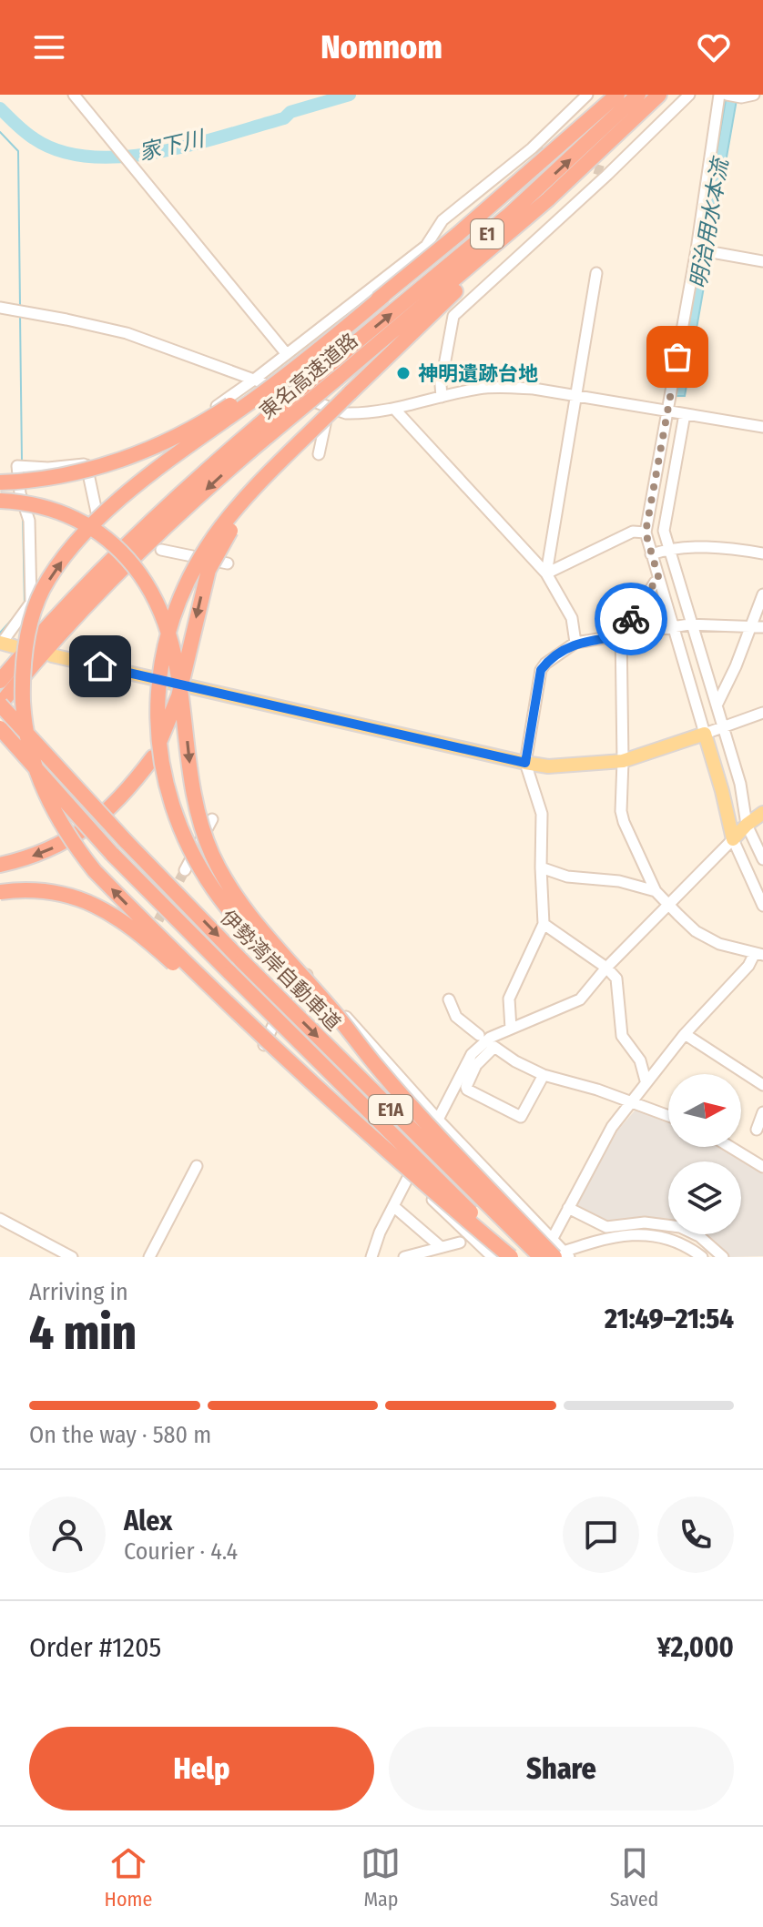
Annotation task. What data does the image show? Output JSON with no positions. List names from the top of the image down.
{
  "streets": {
    "highway": [
      "E1",
      "東名高速道路",
      "伊勢湾岸自動車道",
      "E1A"
    ]
  },
  "crossings": [
    ["東名高速道路", "伊勢湾岸自動車道"]
  ],
  "water": ["家下川", "明治用水本流"],
  "places": ["神明遺跡台地"],
  "north": "right",
  "page": {
    "header": "Nomnom",
    "heading": ["4 min", "Arriving in", "21:49–21:54"],
    "panel": [
      "Alex",
      "Courier · 4.4",
      "Order #1205",
      "¥2,000"
    ],
    "bar": "On the way · 580 m",
    "buttons": ["Help", "Share"],
    "tabs": ["Home", "Map", "Saved"]
  }
}
